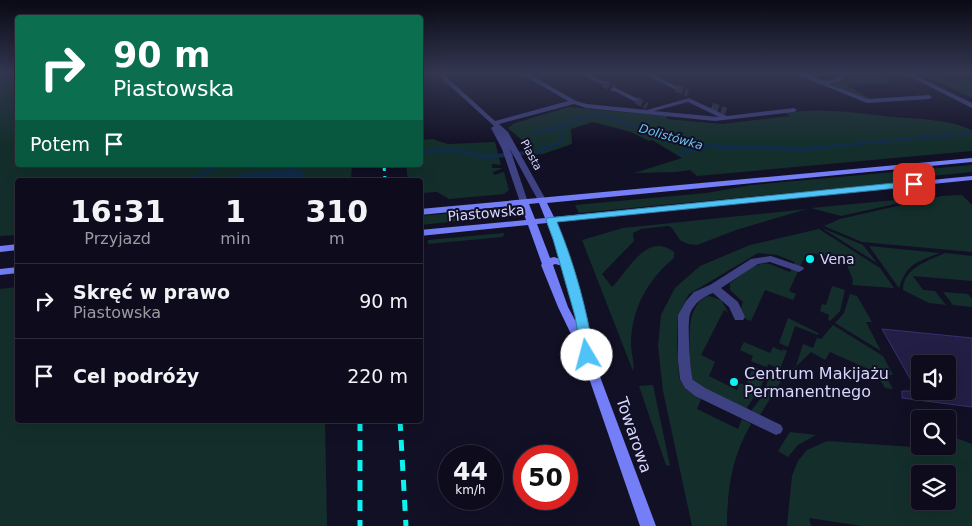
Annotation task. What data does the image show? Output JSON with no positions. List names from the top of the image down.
{
  "streets": {
    "main road": ["Piastowska", "Towarowa"],
    "street": ["Piasta"]
  },
  "crossings": [
    ["Piasta", "Piastowska"],
    ["Piasta", "Towarowa"],
    ["Piastowska", "Towarowa"]
  ],
  "water": ["Dolistówka"],
  "places": ["Vena", "Centrum Makijażu Permanentnego"],
  "page": {
    "turn": ["90 m", "Piastowska"],
    "then": "Potem",
    "eta": [
      "16:31",
      "Przyjazd",
      "1",
      "min",
      "310",
      "m"
    ],
    "list": [
      {
        "name": "Skręć w prawo",
        "note": "Piastowska",
        "value": "90 m"
      },
      {
        "name": "Cel podróży",
        "value": "220 m"
      }
    ],
    "speed": "44 km/h",
    "limit": "50"
  }
}
